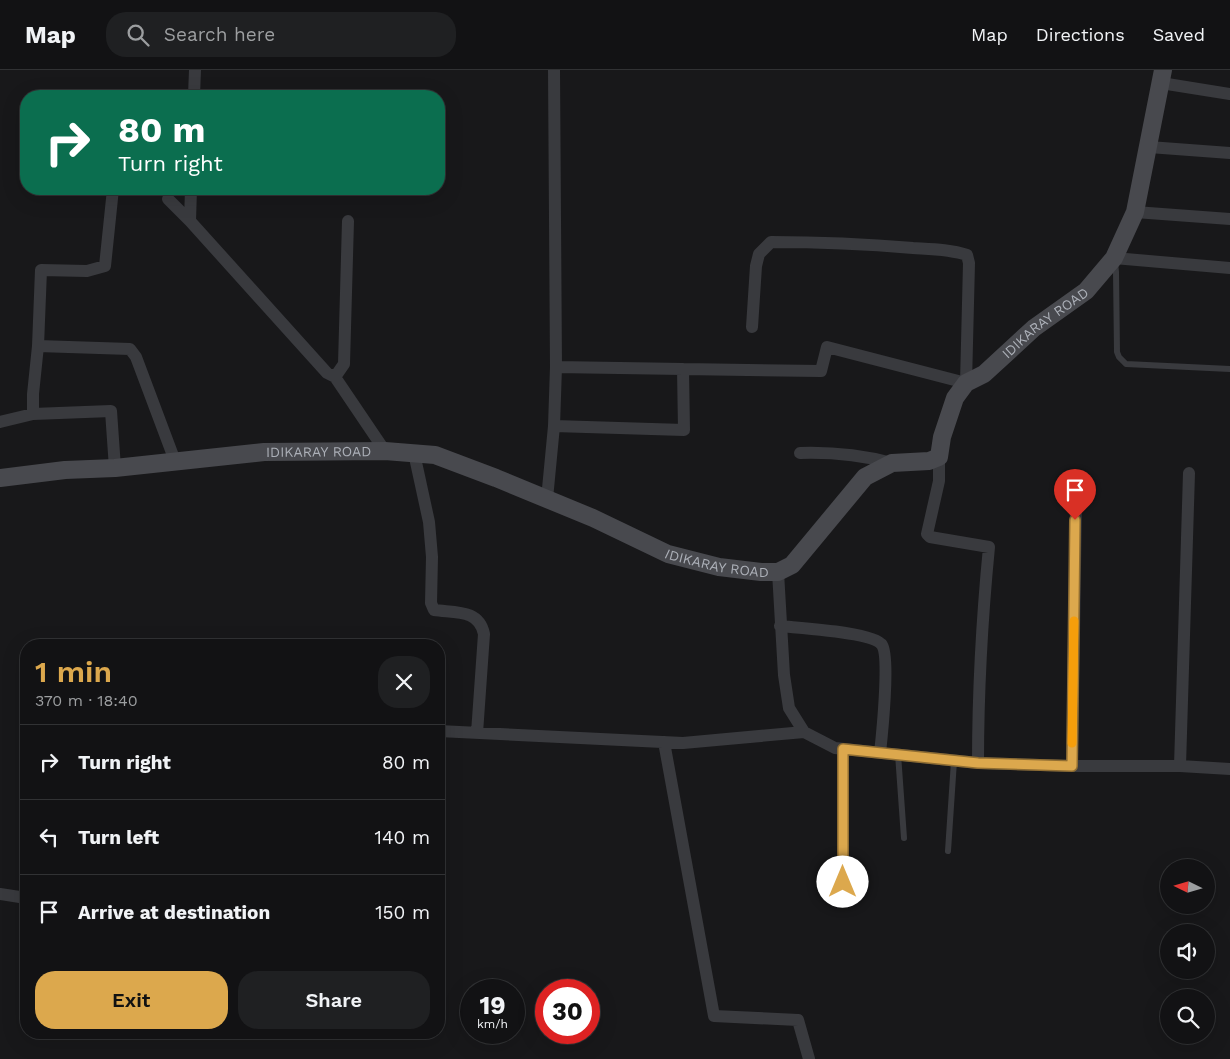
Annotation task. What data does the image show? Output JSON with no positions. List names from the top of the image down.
{
  "streets": {
    "street": ["IDIKARAY ROAD"]
  },
  "north": "left",
  "page": {
    "header": "Map",
    "search": "Search here",
    "nav": ["Map", "Directions", "Saved"],
    "turn": ["80 m", "Turn right"],
    "heading": ["1 min", "370 m · 18:40"],
    "list": [
      {
        "name": "Turn right",
        "value": "80 m"
      },
      {
        "name": "Turn left",
        "value": "140 m"
      },
      {
        "name": "Arrive at destination",
        "value": "150 m"
      }
    ],
    "buttons": ["Exit", "Share"],
    "speed": "19 km/h",
    "limit": "30"
  }
}
